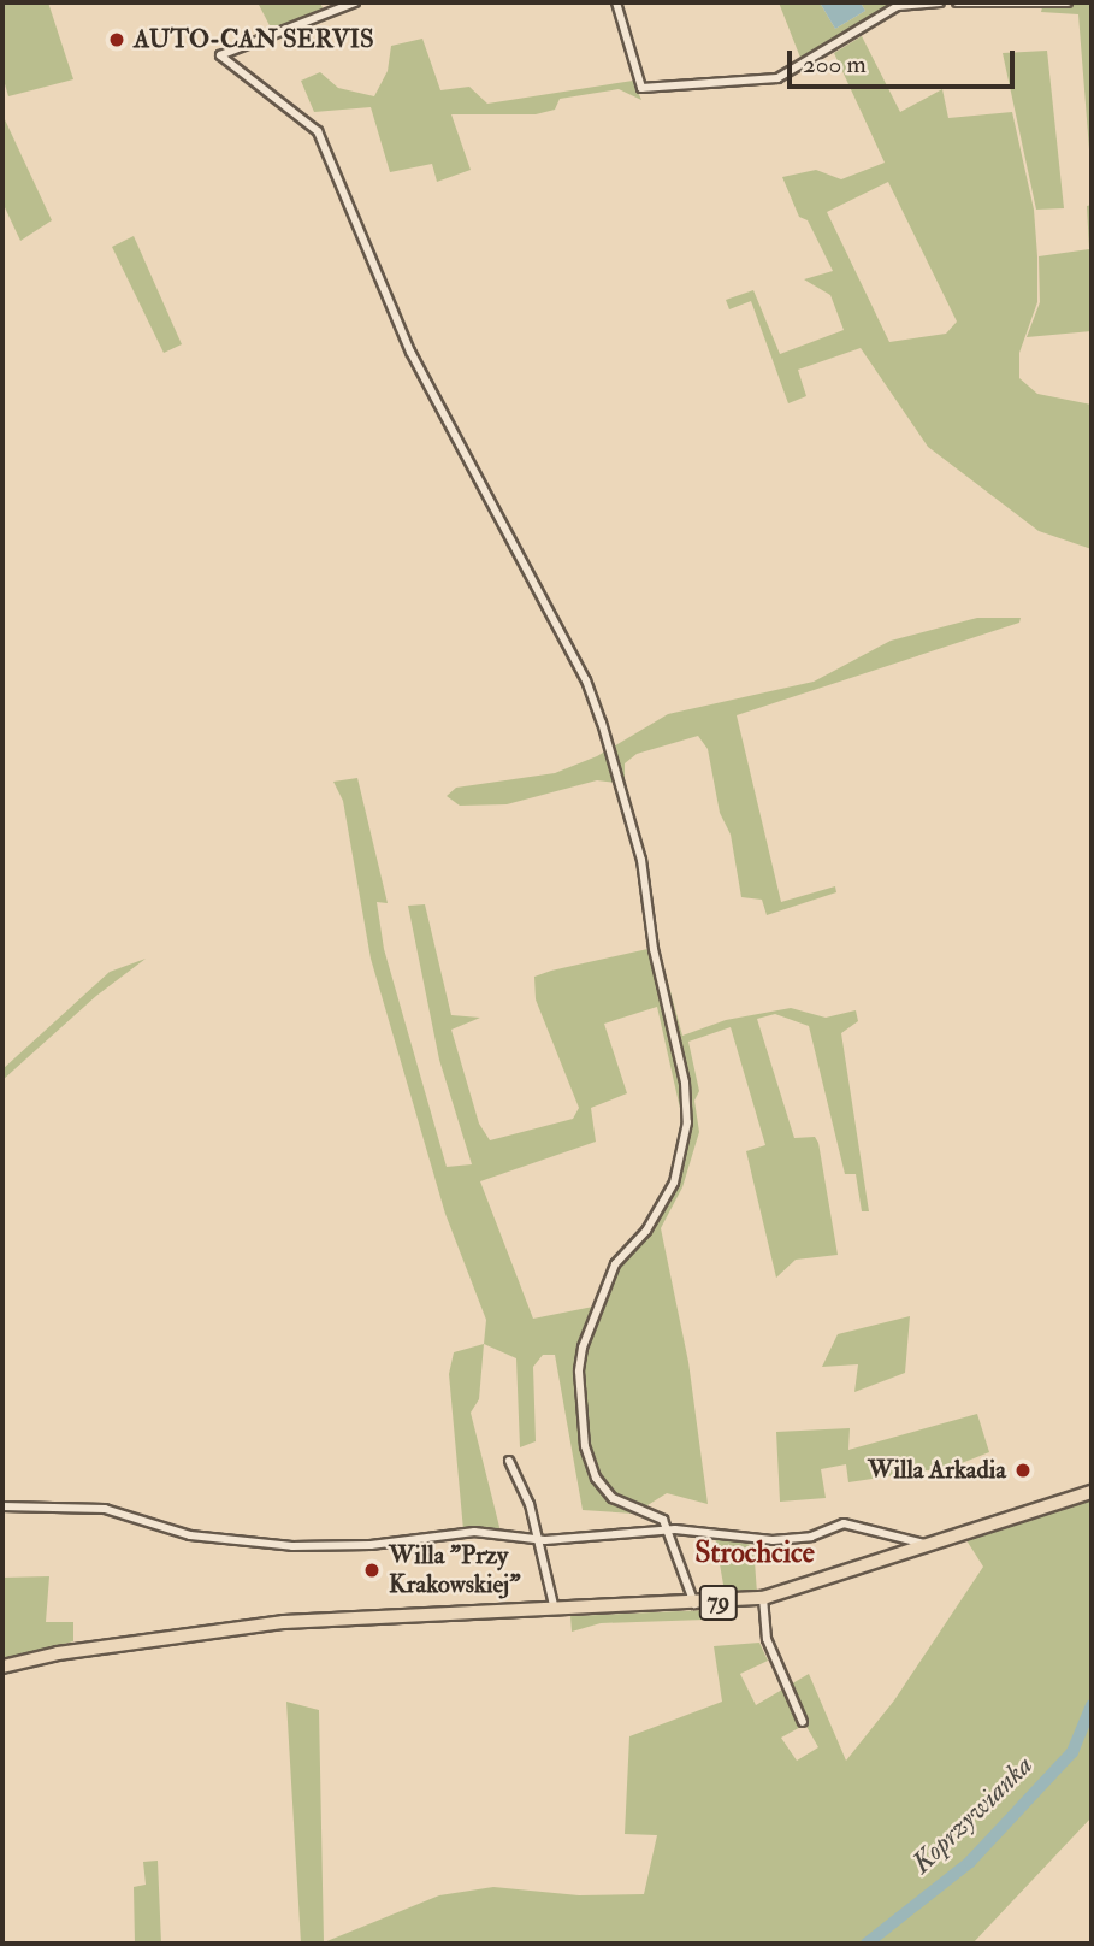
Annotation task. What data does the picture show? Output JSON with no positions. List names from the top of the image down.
{
  "streets": {
    "main road": ["79"]
  },
  "districts": ["Strochcice"],
  "water": ["Koprzywianka"],
  "places": ["AUTO-CAN SERVIS", "Willa Arkadia", "Willa \"Przy Krakowskiej\""],
  "scale_bar": "200 m"
}
